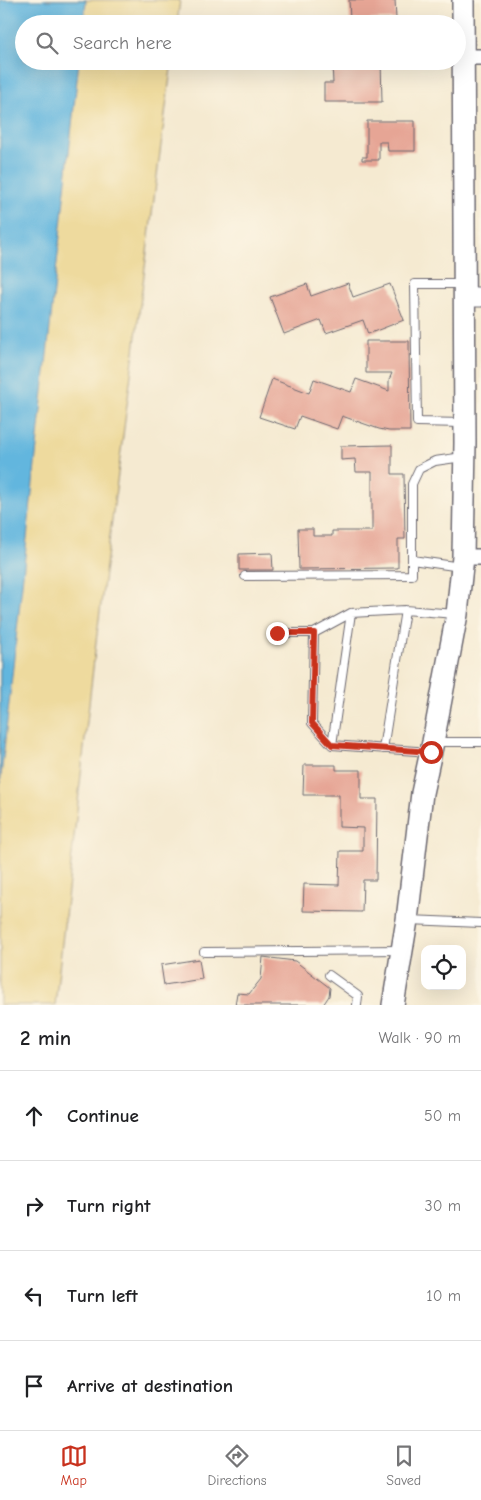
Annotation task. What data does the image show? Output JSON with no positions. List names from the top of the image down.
{
  "page": {
    "search": "Search here",
    "heading": ["2 min", "Walk · 90 m"],
    "list": [
      ["Continue", "50 m"],
      ["Turn right", "30 m"],
      ["Turn left", "10 m"],
      "Arrive at destination"
    ],
    "nav": ["Map", "Directions", "Saved"]
  }
}
